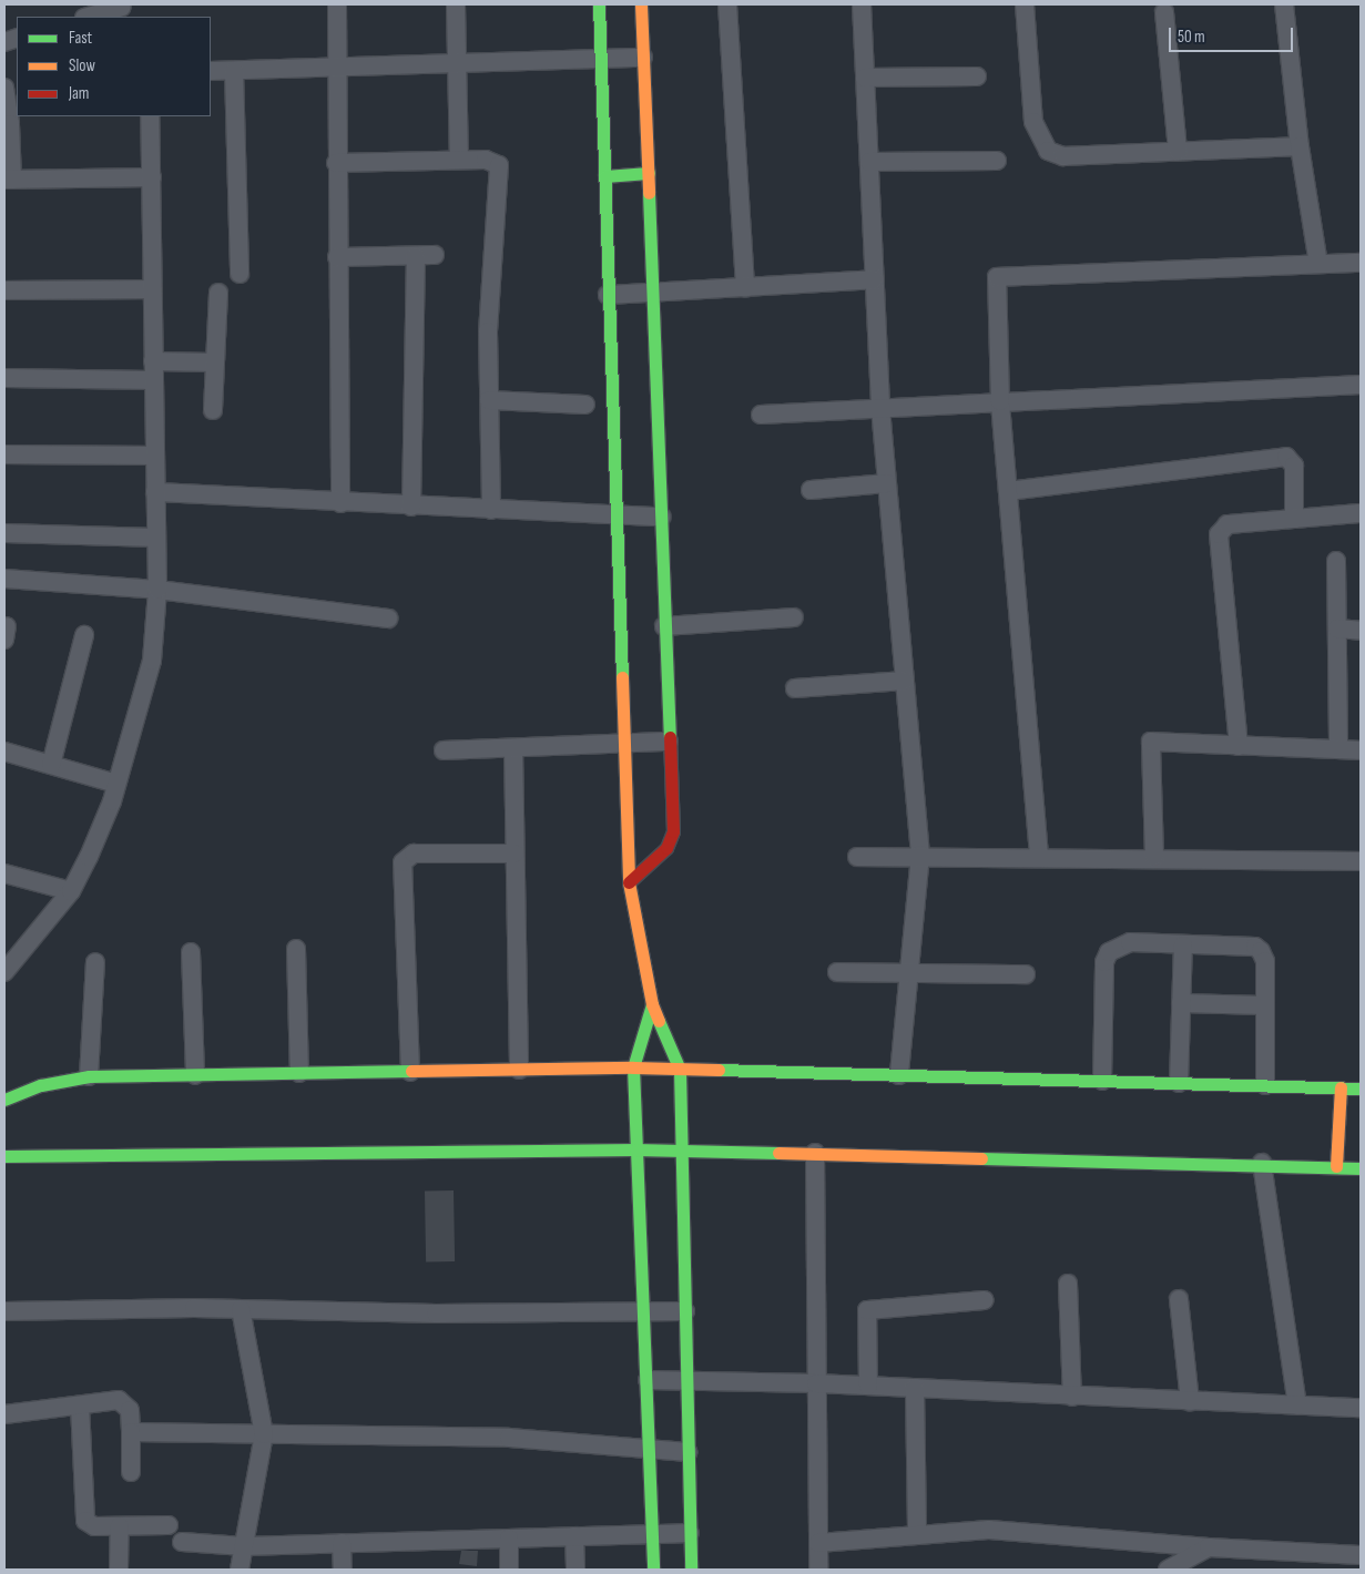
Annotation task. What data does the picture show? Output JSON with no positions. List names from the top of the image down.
{
  "legend": ["Fast", "Slow", "Jam"],
  "scale_bar": "50 m"
}
